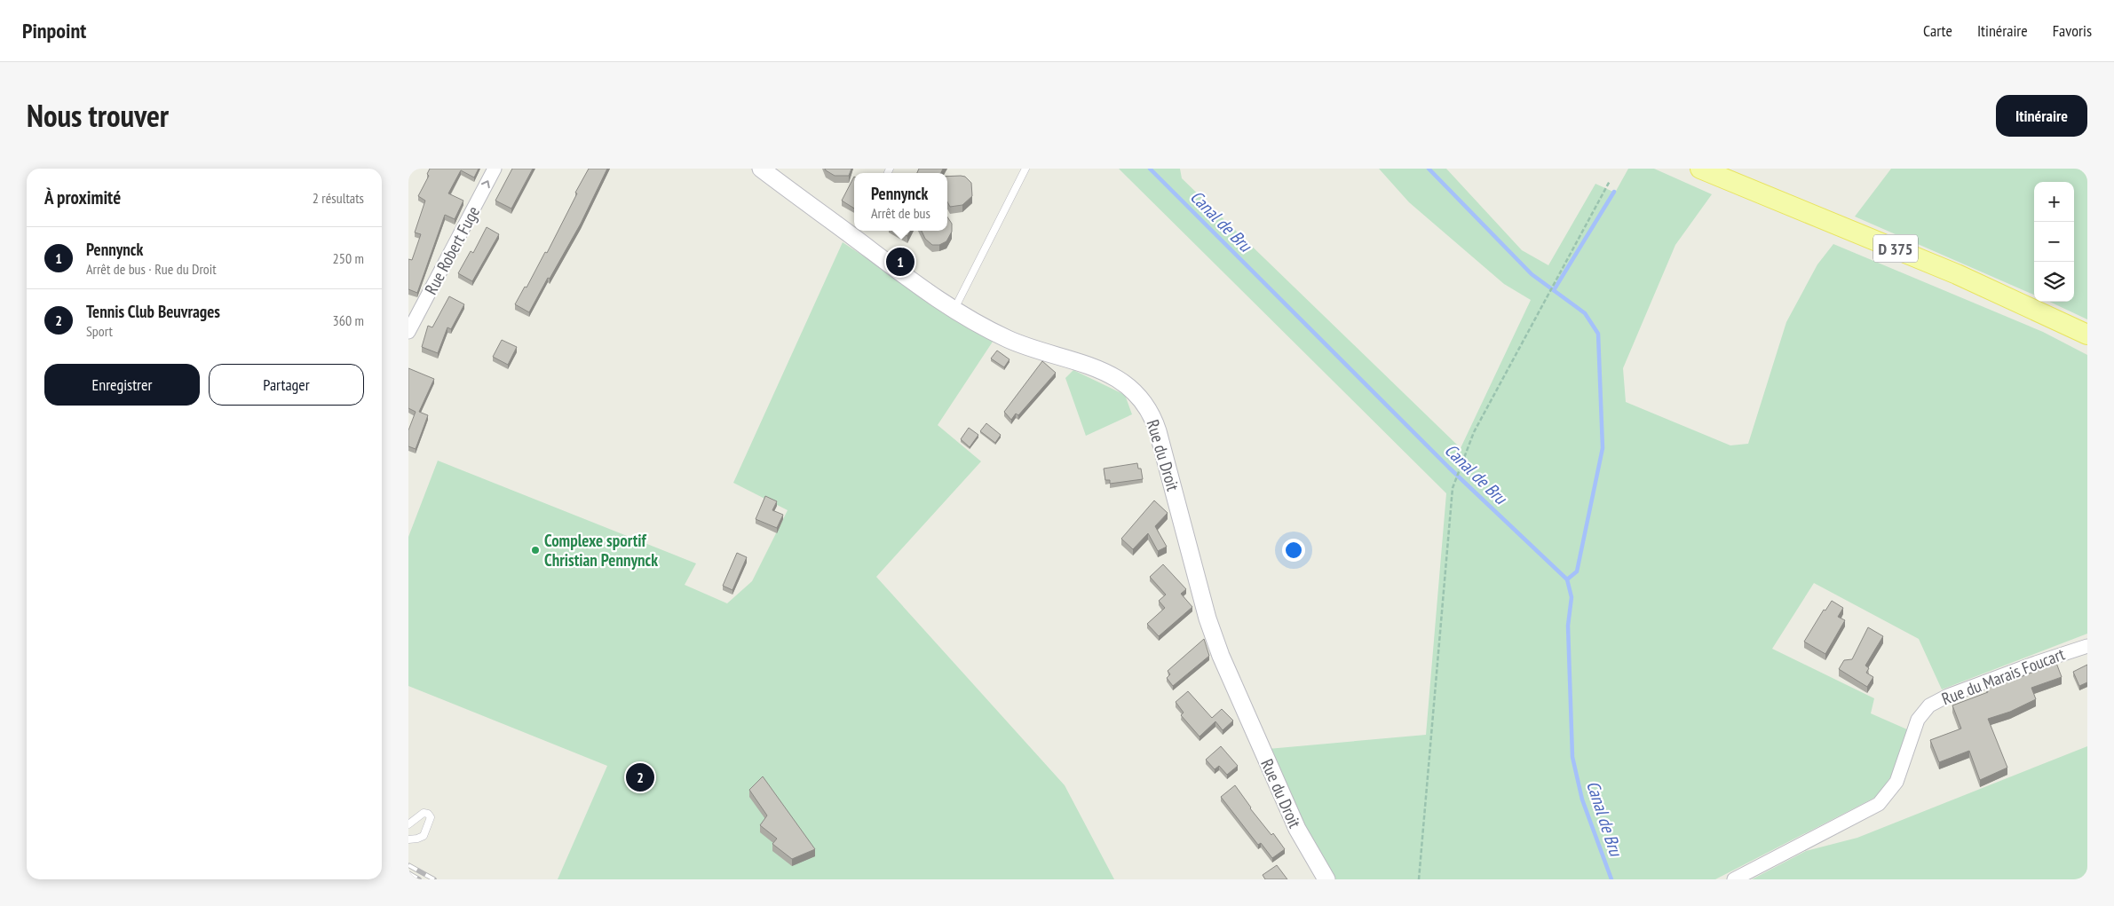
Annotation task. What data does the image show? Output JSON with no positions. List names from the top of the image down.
{
  "streets": {
    "main road": ["D 375"],
    "street": ["Rue Robert Fuge", "Rue du Droit", "Rue du Marais Foucart"]
  },
  "one_way": ["Rue Robert Fuge"],
  "water": ["Canal de Bru"],
  "places": ["Complexe sportif Christian Pennynck"],
  "page": {
    "header": "Pinpoint",
    "nav": ["Carte", "Itinéraire", "Favoris"],
    "title": "Nous trouver",
    "buttons": [
      "Itinéraire",
      ["Enregistrer", "Partager"]
    ],
    "heading": ["À proximité", "2 résultats"],
    "popup": ["Pennynck", "Arrêt de bus"],
    "map_buttons": ["+", "−"],
    "list": [
      {
        "mark": "1",
        "name": "Pennynck",
        "note": "Arrêt de bus · Rue du Droit",
        "value": "250 m"
      },
      {
        "mark": "2",
        "name": "Tennis Club Beuvrages",
        "note": "Sport",
        "value": "360 m"
      }
    ],
    "pins": ["1", "2"]
  }
}
